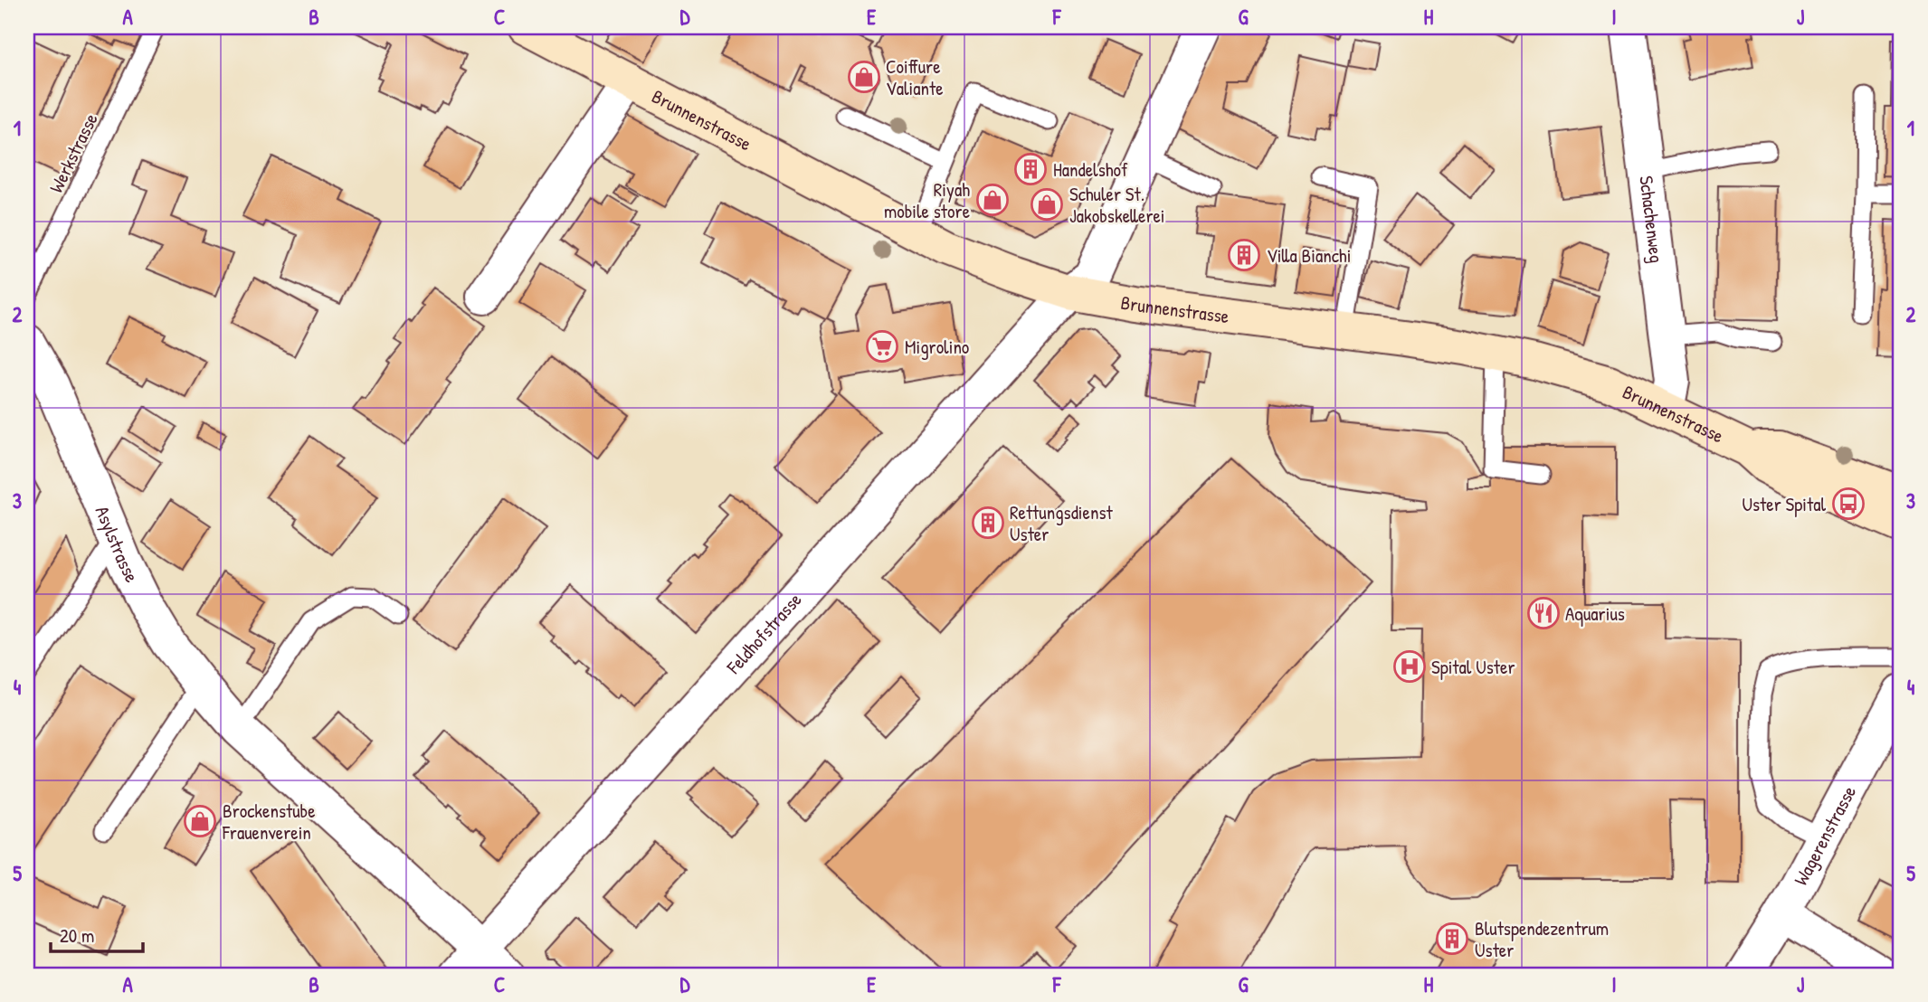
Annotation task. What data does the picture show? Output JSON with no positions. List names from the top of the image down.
{
  "streets": {
    "main road": ["Brunnenstrasse"],
    "street": [
      "Schachenweg",
      "Asylstrasse",
      "Feldhofstrasse",
      "Wagerenstrasse"
    ],
    "lane": ["Werkstrasse"]
  },
  "crossings": [
    ["Brunnenstrasse", "Schachenweg"],
    ["Brunnenstrasse", "Feldhofstrasse"],
    ["Asylstrasse", "Feldhofstrasse"]
  ],
  "places": {
    "shop": [
      "Coiffure Valiante",
      "Riyah mobile store",
      "Schuler St. Jakobskellerei",
      "Brockenstube Frauenverein"
    ],
    "building": [
      "Handelshof",
      "Villa Bianchi",
      "Rettungsdienst Uster",
      "Blutspendezentrum Uster"
    ],
    "supermarket": ["Migrolino"],
    "bus stop": ["Uster Spital"],
    "restaurant": ["Aquarius"],
    "hospital": ["Spital Uster"]
  },
  "scale_bar": "20 m",
  "grid": {
    "columns": [
      "A",
      "B",
      "C",
      "D",
      "E",
      "F",
      "G",
      "H",
      "I",
      "J"
    ],
    "rows": [
      "1",
      "2",
      "3",
      "4",
      "5"
    ]
  }
}
